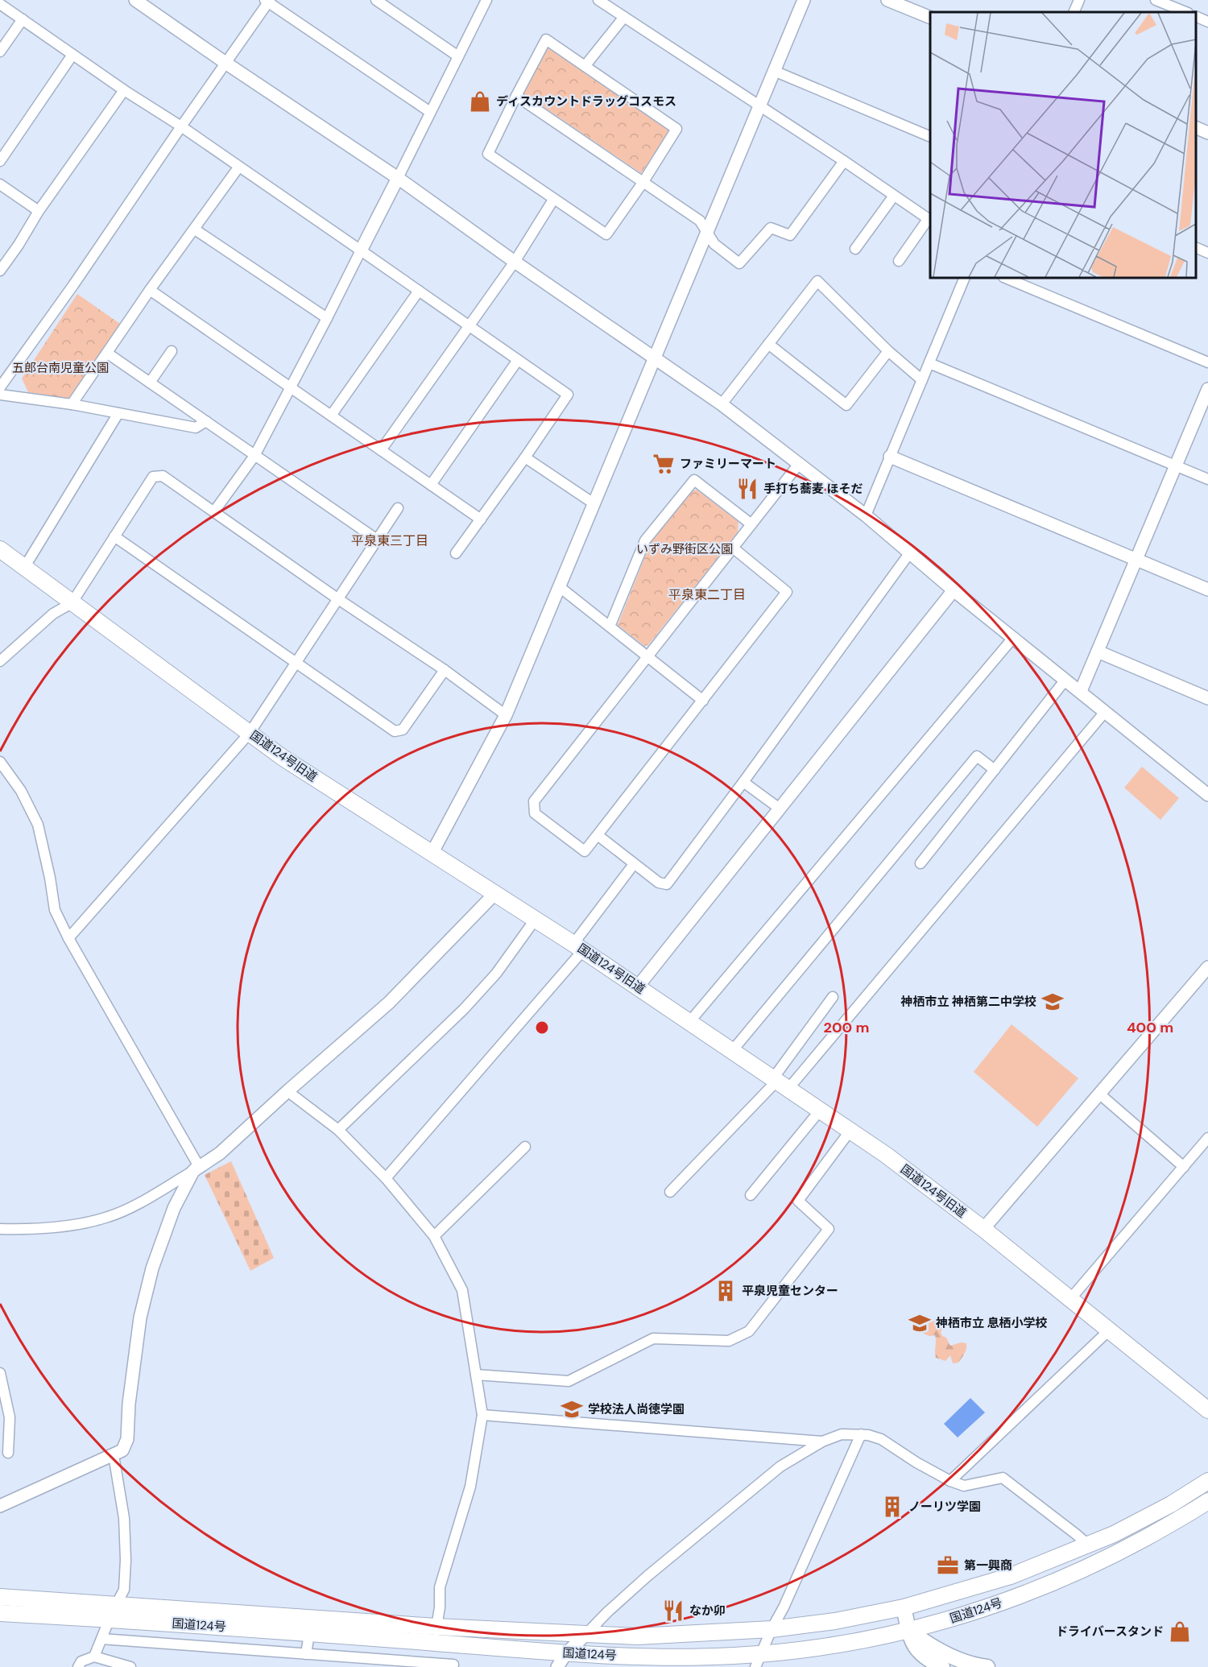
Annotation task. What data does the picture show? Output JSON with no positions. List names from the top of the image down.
{
  "streets": {
    "highway": ["国道124号旧道", "国道124号"]
  },
  "districts": ["平泉東三丁目", "平泉東二丁目"],
  "parks": ["五郎台南児童公園", "いずみ野街区公園"],
  "places": {
    "shop": ["ディスカウントドラッグコスモス", "ドライバースタンド"],
    "supermarket": ["ファミリーマート"],
    "restaurant": ["手打ち蕎麦 ほそだ", "なか卯"],
    "school or university": ["神栖市立 神栖第二中学校", "神栖市立 息栖小学校", "学校法人尚徳学園"],
    "building": ["平泉児童センター", "ノーリツ学園"],
    "office": ["第一興商"]
  },
  "rings": ["200 m", "400 m"]
}
